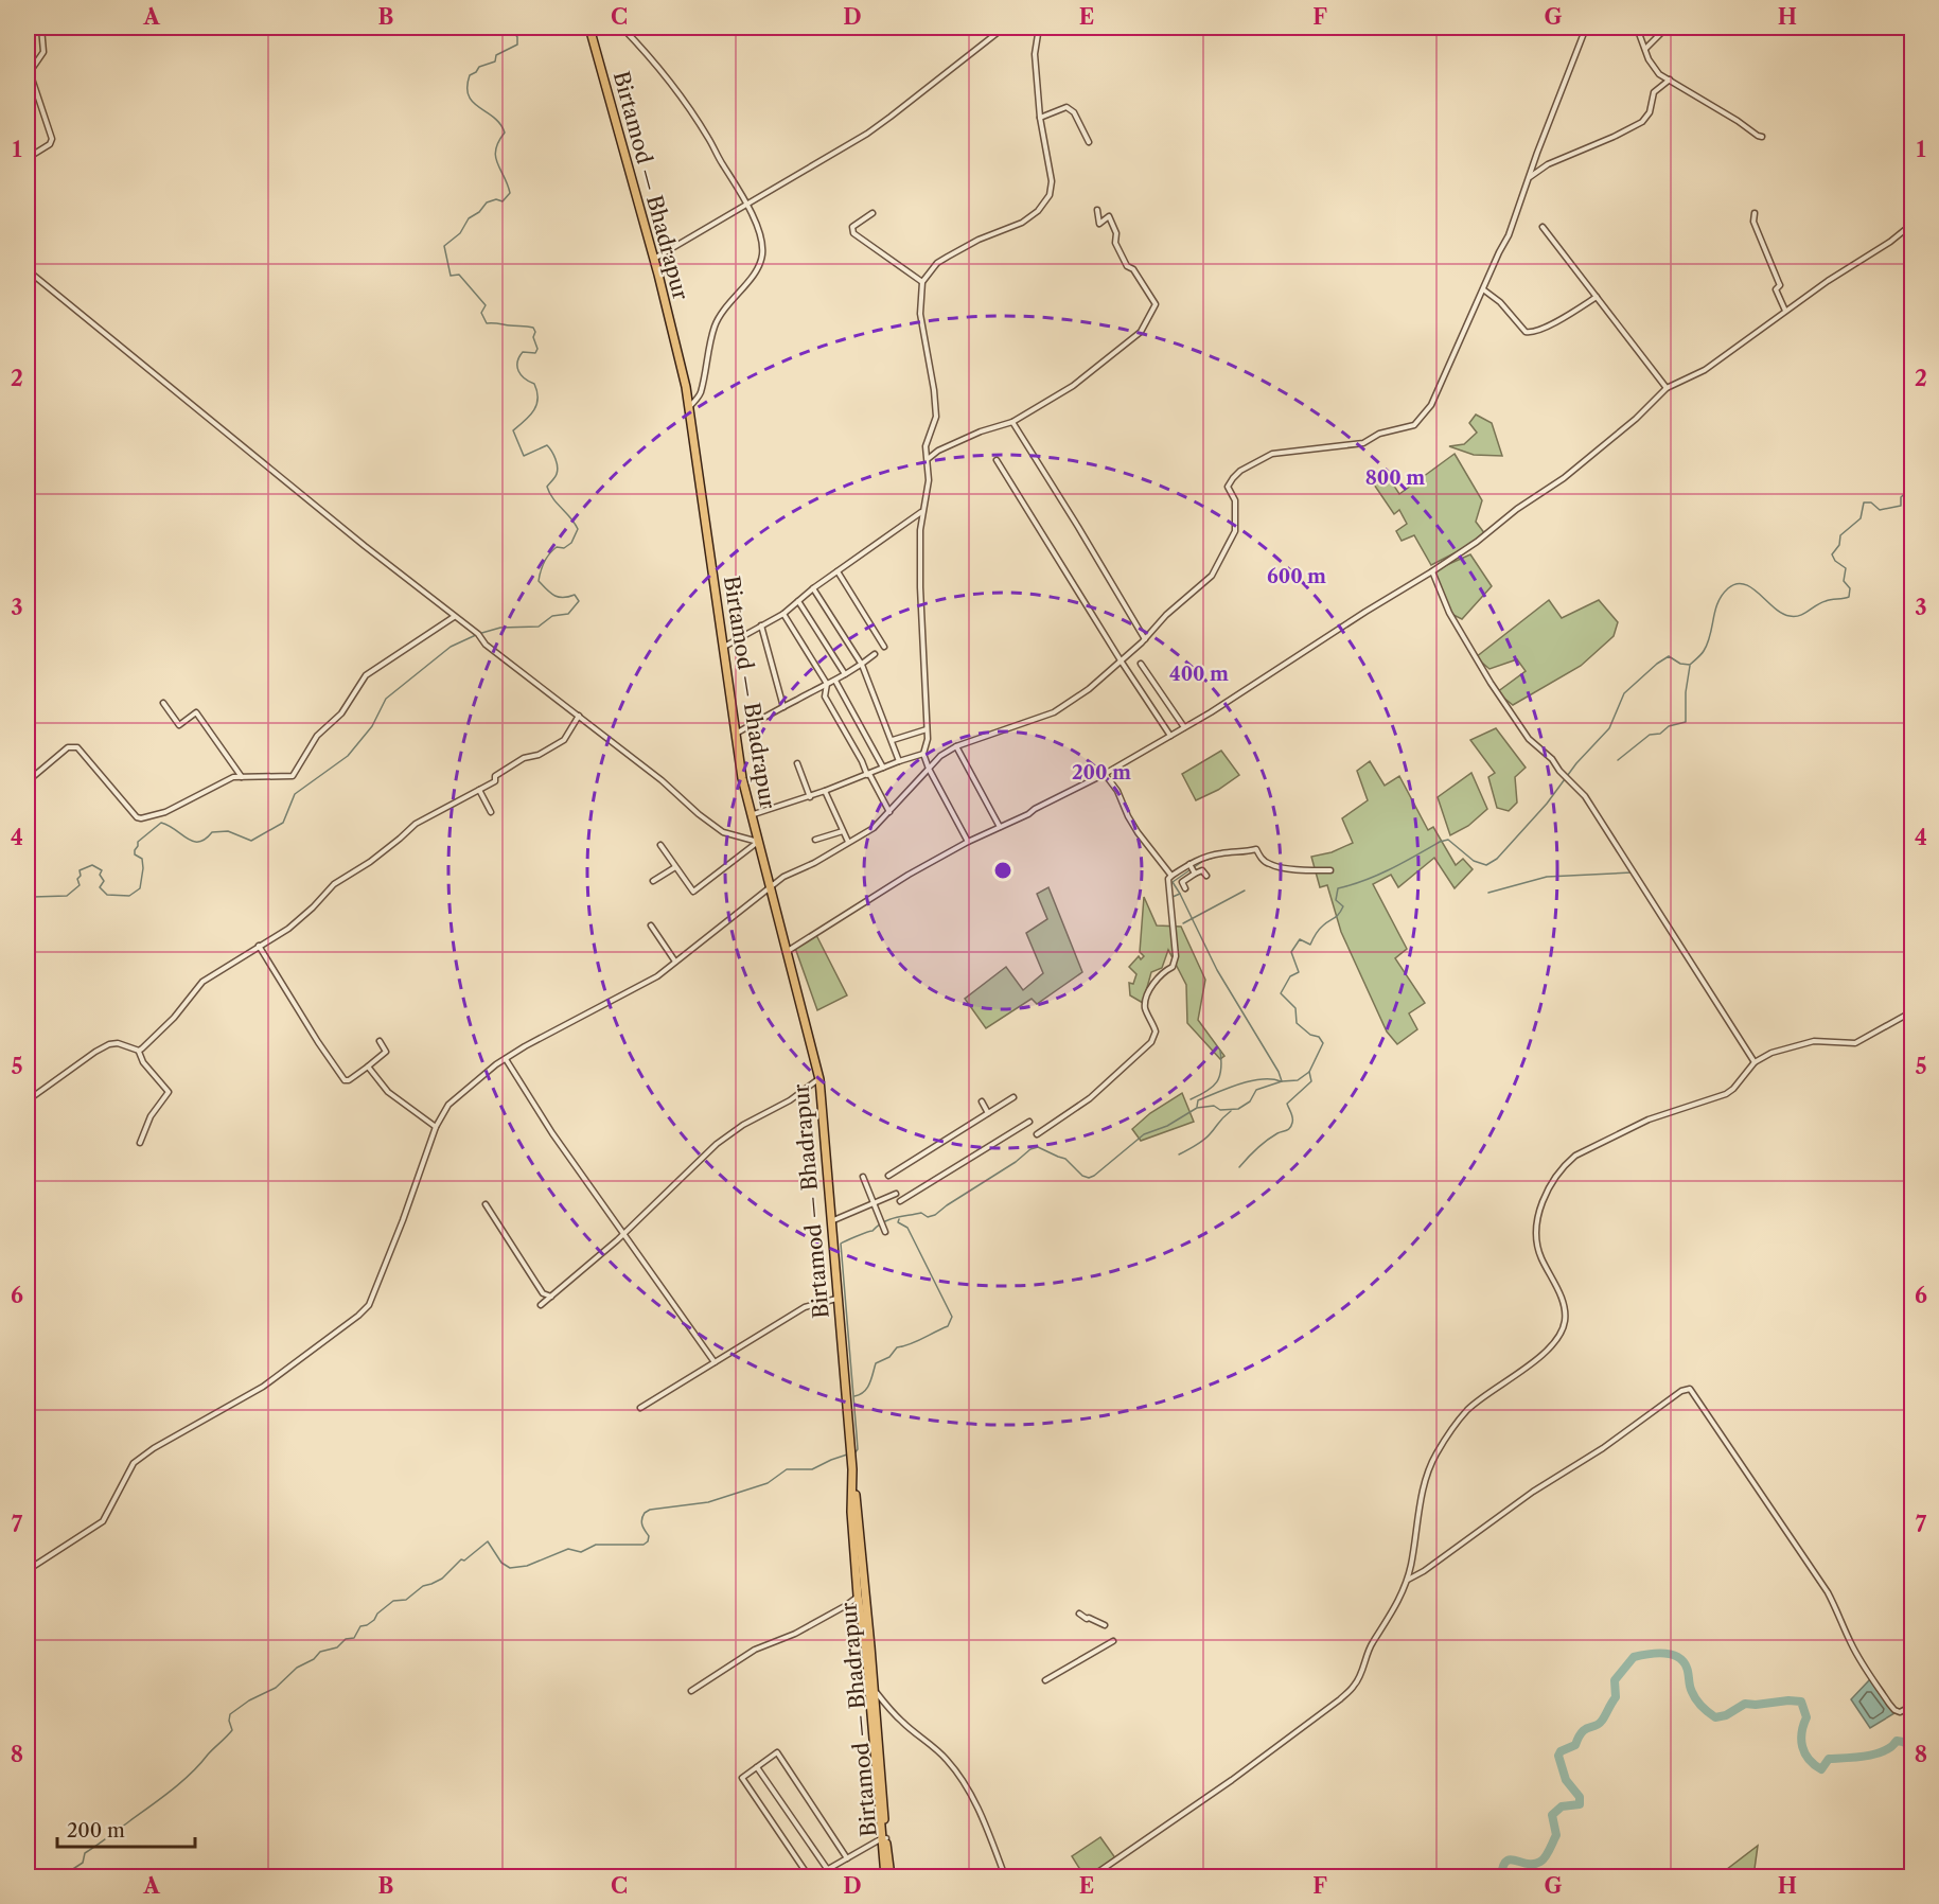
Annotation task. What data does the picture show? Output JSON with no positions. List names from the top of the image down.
{
  "streets": {
    "main road": ["Birtamod — Bhadrapur"]
  },
  "scale_bar": "200 m",
  "grid": {
    "columns": [
      "A",
      "B",
      "C",
      "D",
      "E",
      "F",
      "G",
      "H"
    ],
    "rows": [
      "1",
      "2",
      "3",
      "4",
      "5",
      "6",
      "7",
      "8"
    ]
  },
  "rings": [
    "800 m",
    "600 m",
    "400 m",
    "200 m"
  ]
}
